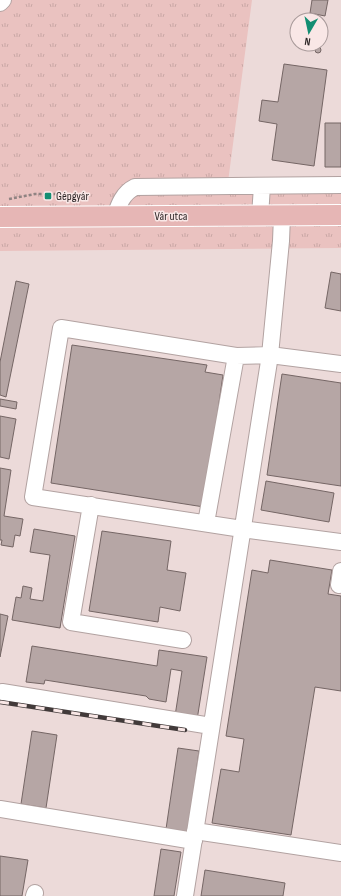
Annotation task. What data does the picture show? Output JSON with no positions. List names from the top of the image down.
{
  "streets": {
    "main road": ["Vár utca"]
  },
  "places": {
    "transit": ["Gépgyár"]
  },
  "north": "bottom"
}
